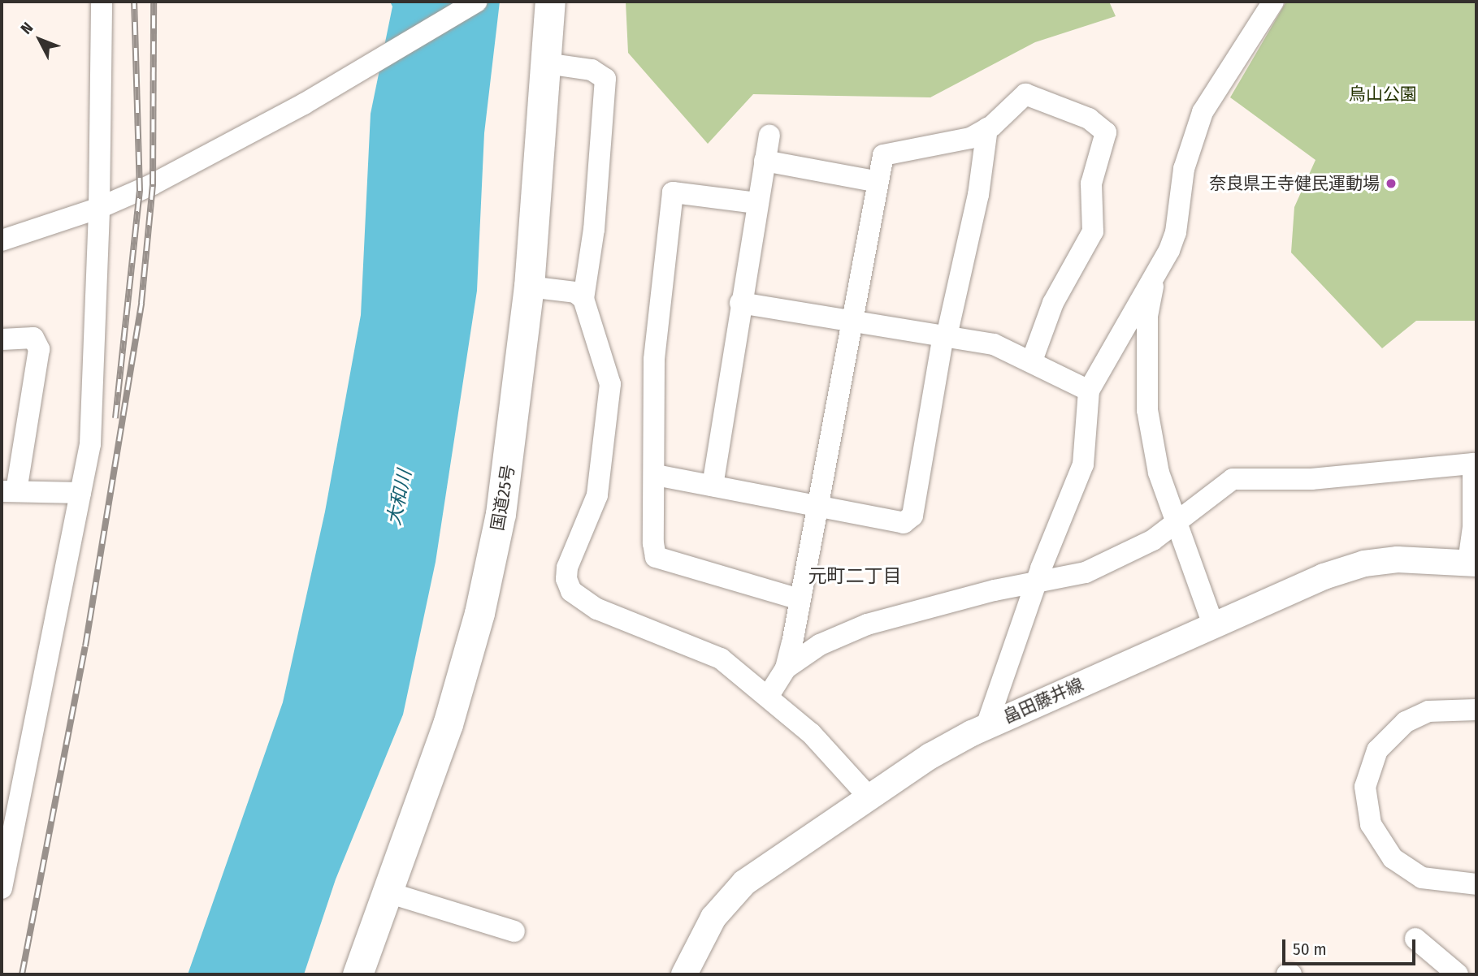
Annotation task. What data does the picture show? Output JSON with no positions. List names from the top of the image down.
{
  "streets": {
    "highway": ["国道25号"],
    "main road": ["畠田藤井線"]
  },
  "districts": ["元町二丁目"],
  "water": ["大和川"],
  "parks": ["烏山公園"],
  "places": ["奈良県王寺健民運動場"],
  "scale_bar": "50 m",
  "north": "top left"
}
